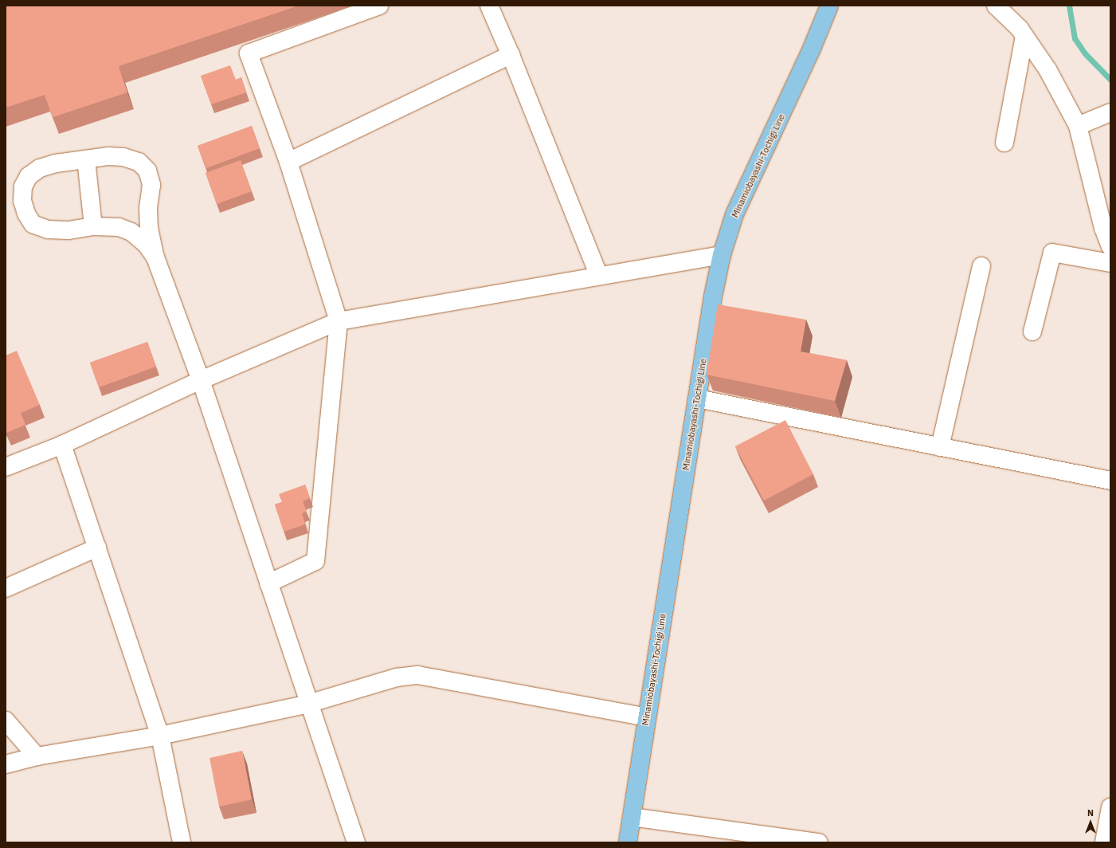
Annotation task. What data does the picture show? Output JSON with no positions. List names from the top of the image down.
{
  "streets": {
    "main road": ["Minamiobayashi-Tochigi Line"]
  },
  "north": "top"
}
